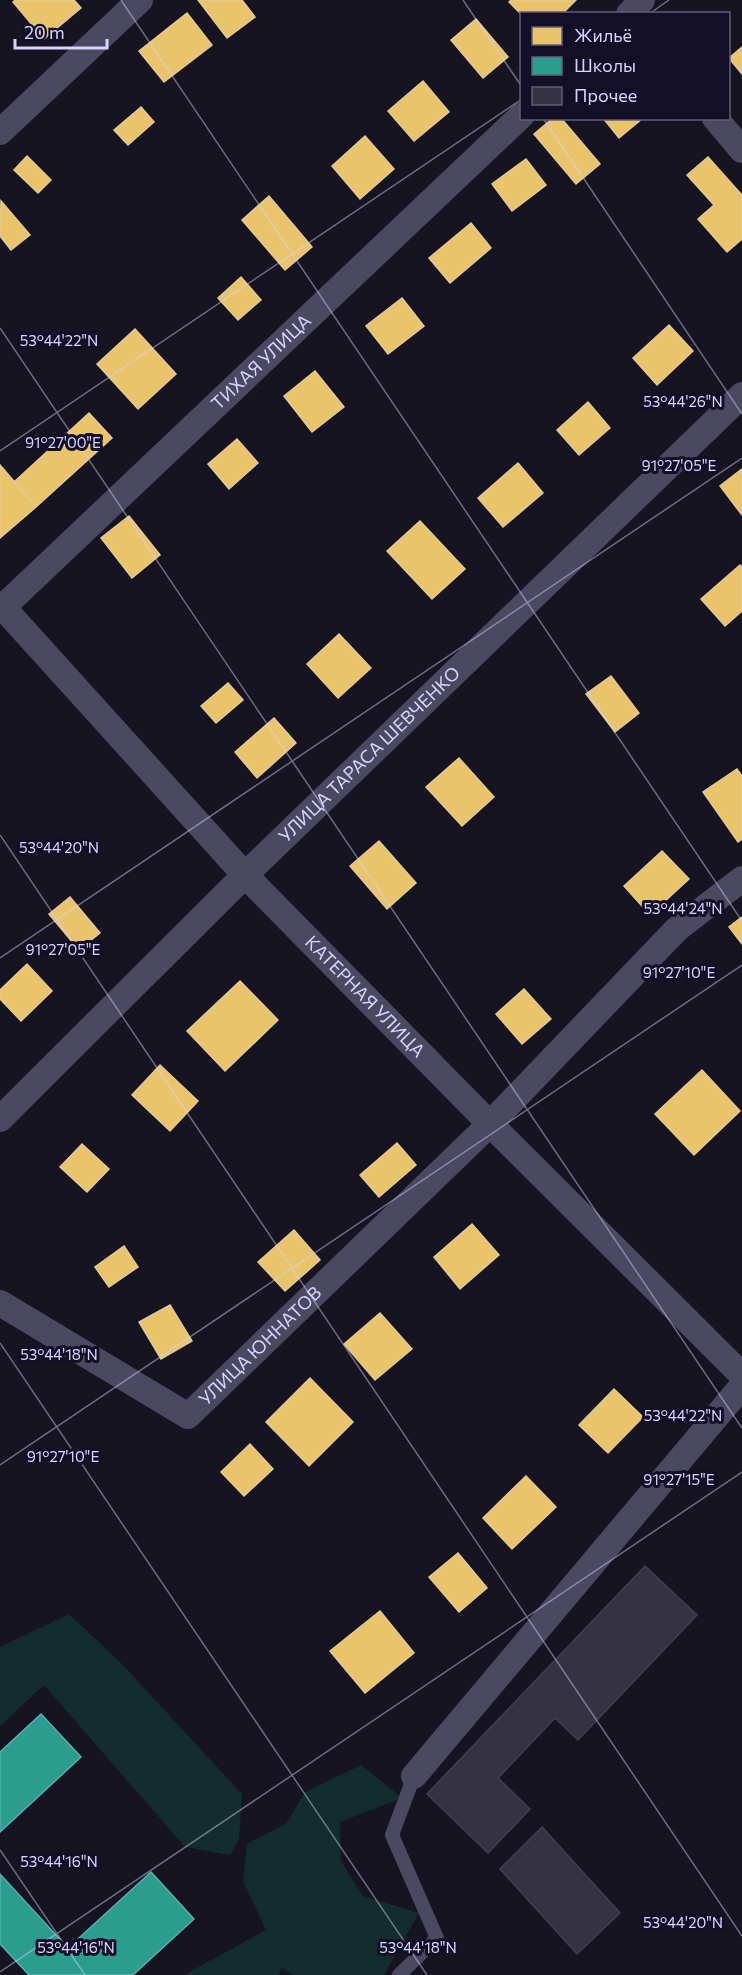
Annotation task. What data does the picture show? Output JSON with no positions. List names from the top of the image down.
{
  "streets": {
    "street": [
      "ТИХАЯ УЛИЦА",
      "УЛИЦА ТАРАСА ШЕВЧЕНКО",
      "КАТЕРНАЯ УЛИЦА",
      "УЛИЦА ЮННАТОВ"
    ]
  },
  "crossings": [
    ["ТИХАЯ УЛИЦА", "КАТЕРНАЯ УЛИЦА"],
    ["УЛИЦА ТАРАСА ШЕВЧЕНКО", "КАТЕРНАЯ УЛИЦА"],
    ["КАТЕРНАЯ УЛИЦА", "УЛИЦА ЮННАТОВ"]
  ],
  "legend": ["Жильё", "Школы", "Прочее"],
  "scale_bar": "20 m",
  "coordinates": [
    "53°44'22\"N",
    "53°44'26\"N",
    "91°27'00\"E",
    "91°27'05\"E",
    "53°44'20\"N",
    "53°44'24\"N",
    "91°27'10\"E",
    "53°44'18\"N",
    "91°27'15\"E",
    "53°44'16\"N"
  ]
}
